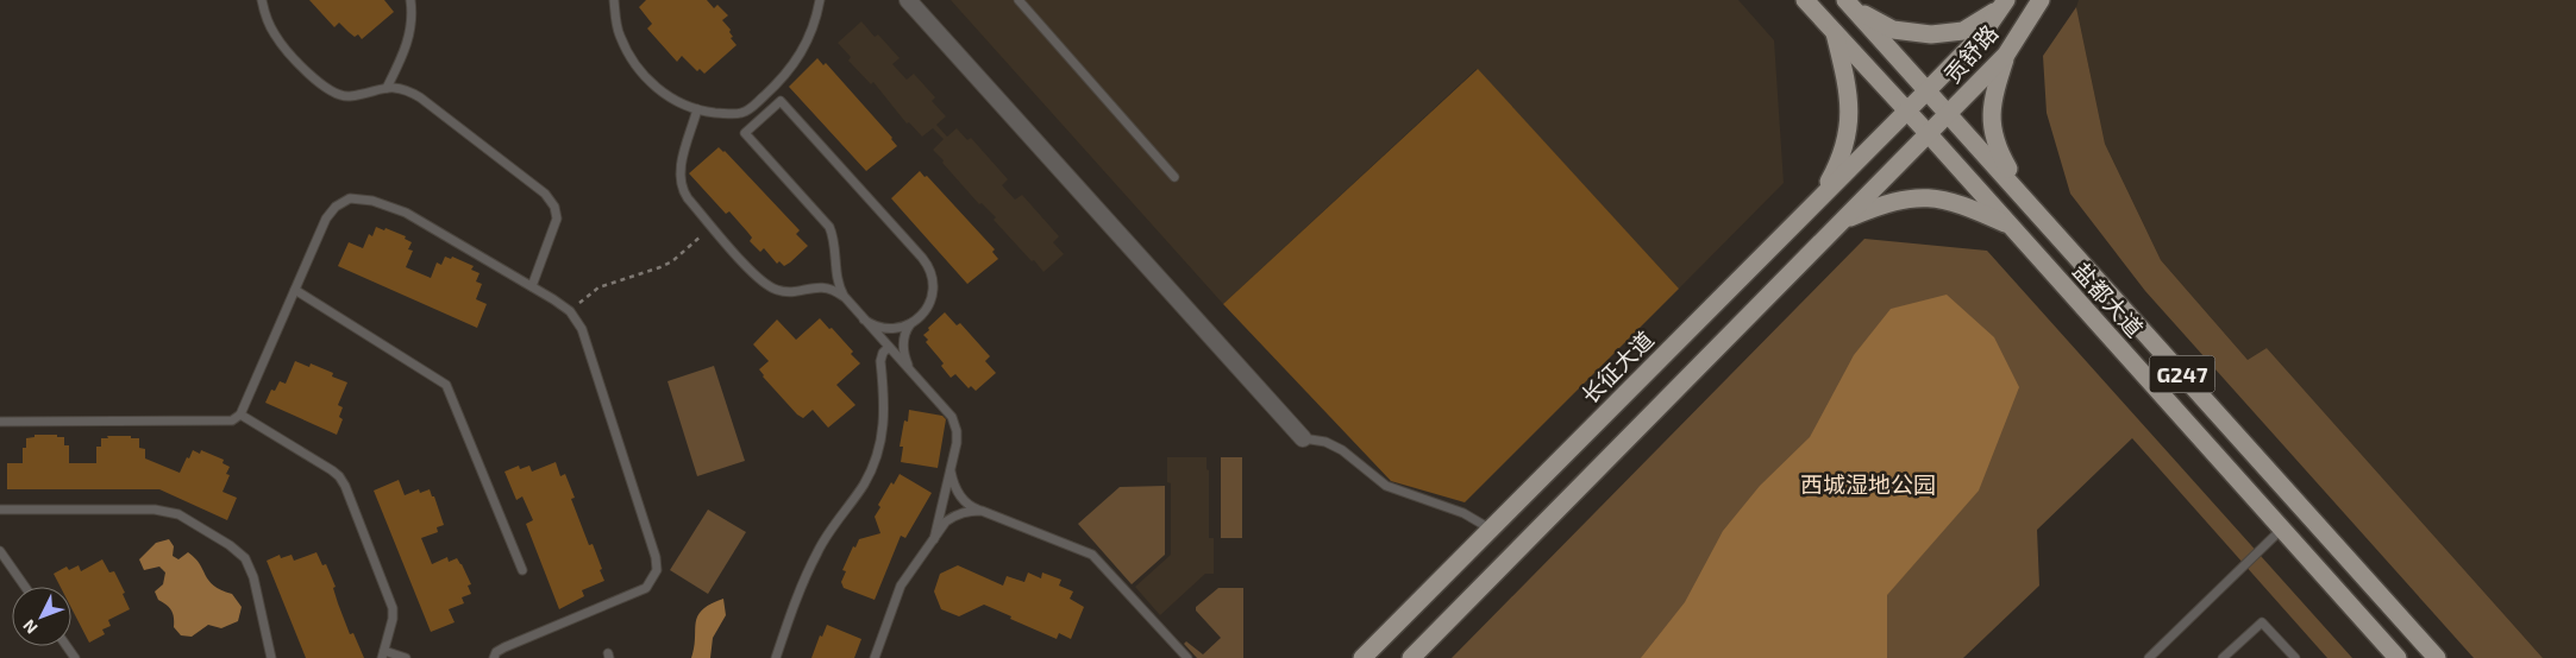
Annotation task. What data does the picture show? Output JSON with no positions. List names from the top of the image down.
{
  "streets": {
    "main road": [
      "贡舒路",
      "盐都大道",
      "长征大道",
      "G247"
    ]
  },
  "crossings": [
    ["贡舒路", "盐都大道"],
    ["贡舒路", "长征大道"],
    ["盐都大道", "长征大道"]
  ],
  "parks": ["西城湿地公园"],
  "north": "bottom left"
}
